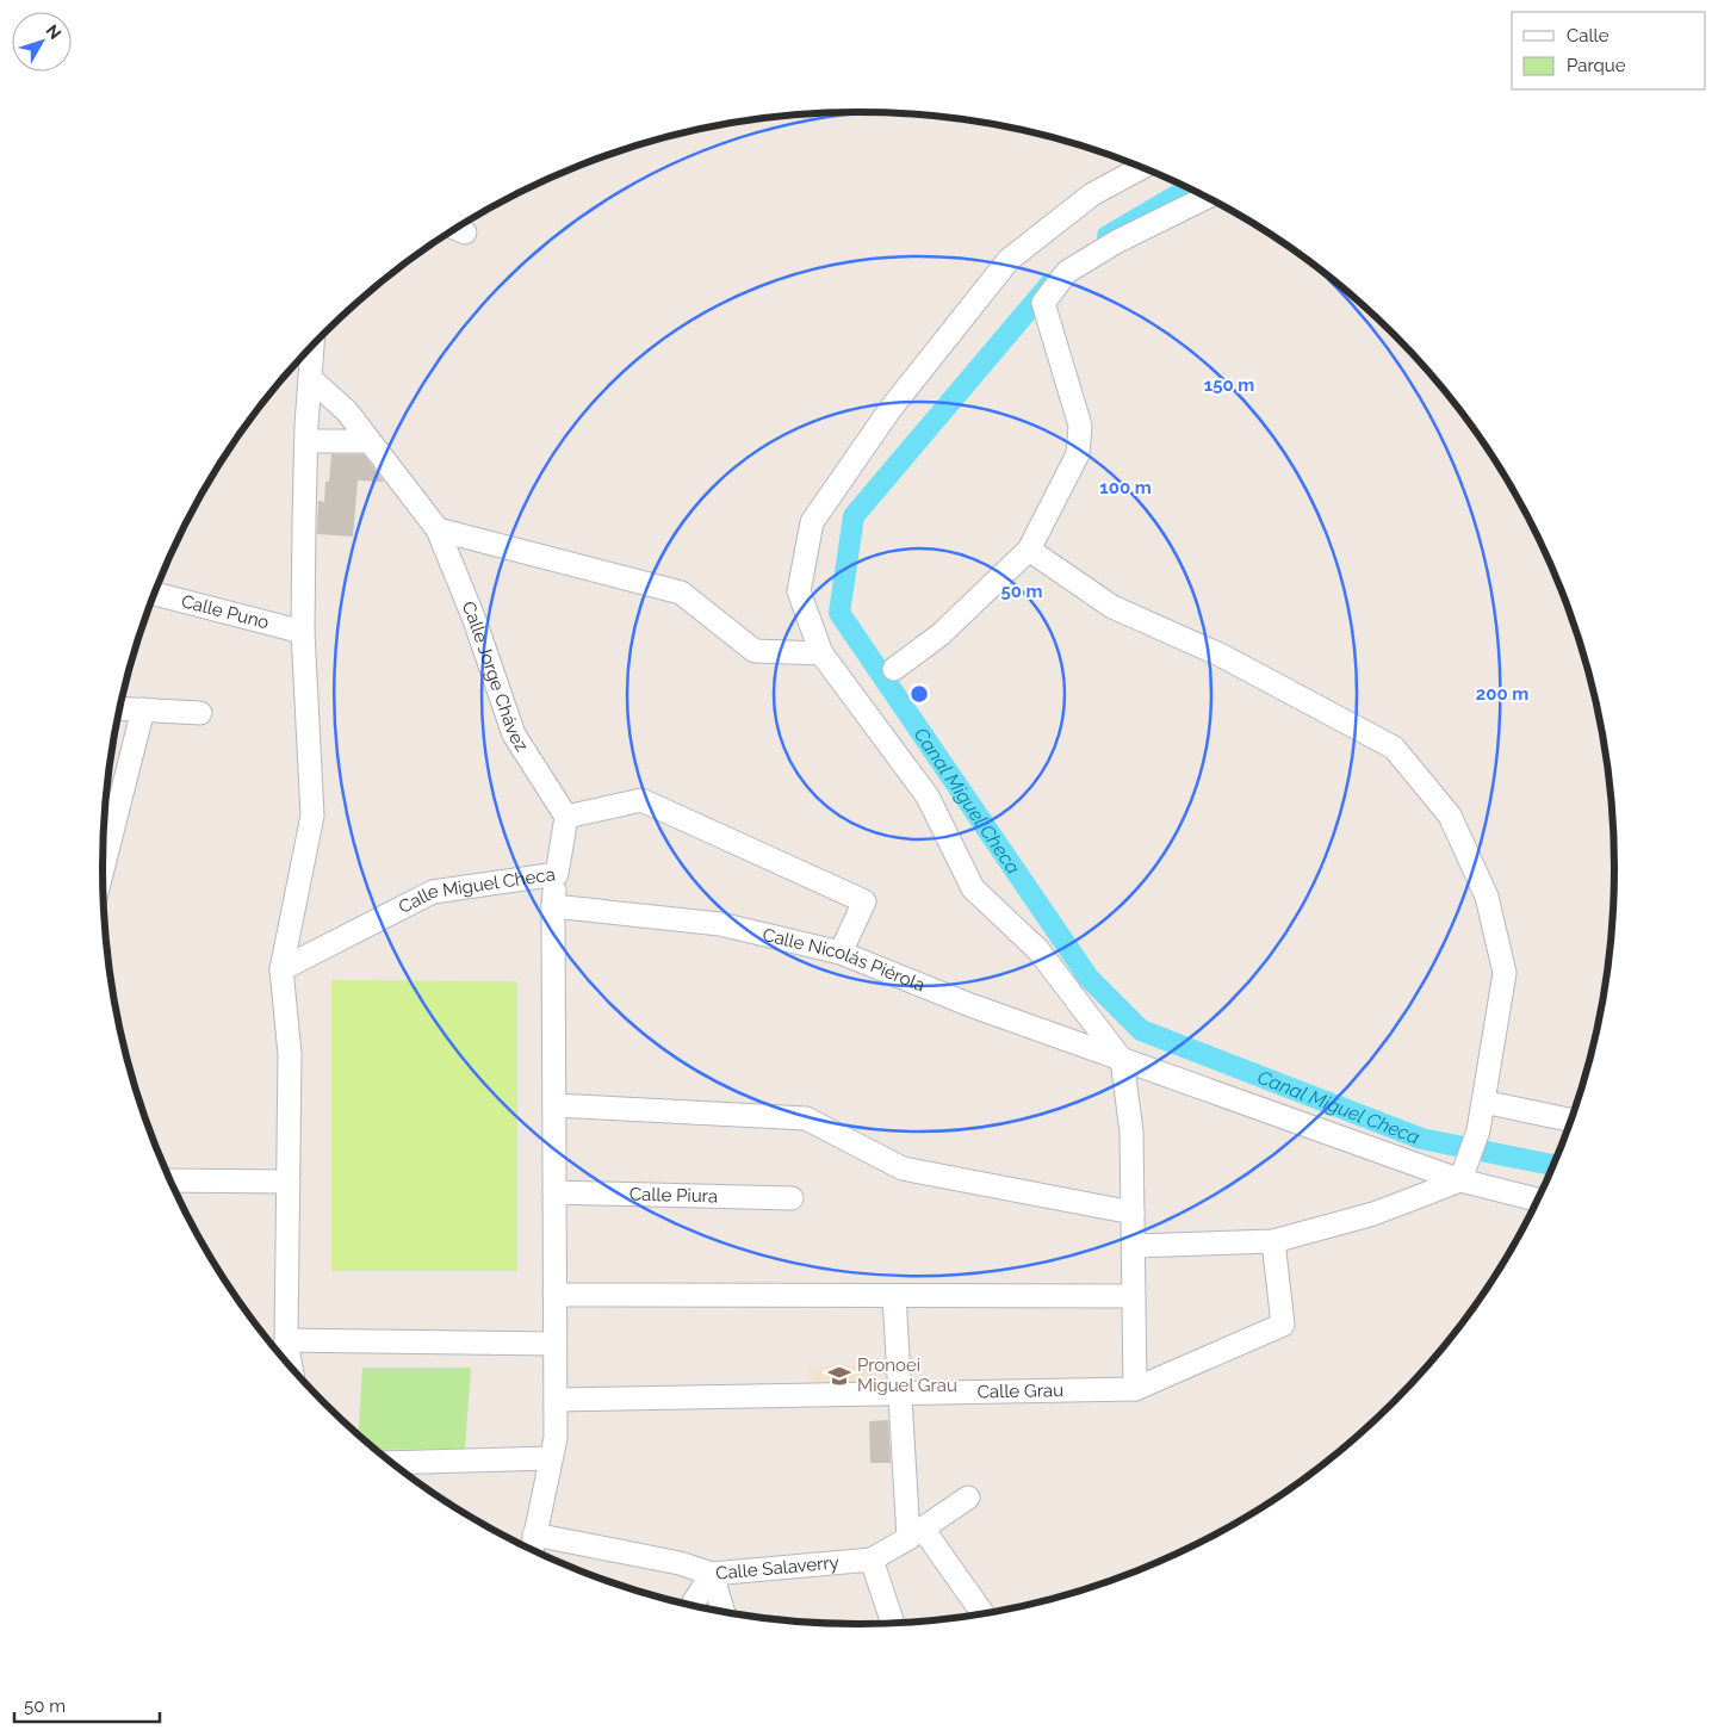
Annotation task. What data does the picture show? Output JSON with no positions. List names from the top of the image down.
{
  "streets": {
    "street": [
      "Calle Puno",
      "Calle Jorge Chávez",
      "Calle Miguel Checa",
      "Calle Nicolás Piérola",
      "Calle Piura",
      "Calle Grau",
      "Calle Salaverry"
    ]
  },
  "crossings": [
    ["Calle Jorge Chávez", "Calle Miguel Checa"]
  ],
  "water": ["Canal Miguel Checa"],
  "places": {
    "school or university": ["Pronoei Miguel Grau"]
  },
  "legend": ["Calle", "Parque"],
  "scale_bar": "50 m",
  "north": "top right",
  "rings": [
    "150 m",
    "100 m",
    "50 m",
    "200 m"
  ]
}
